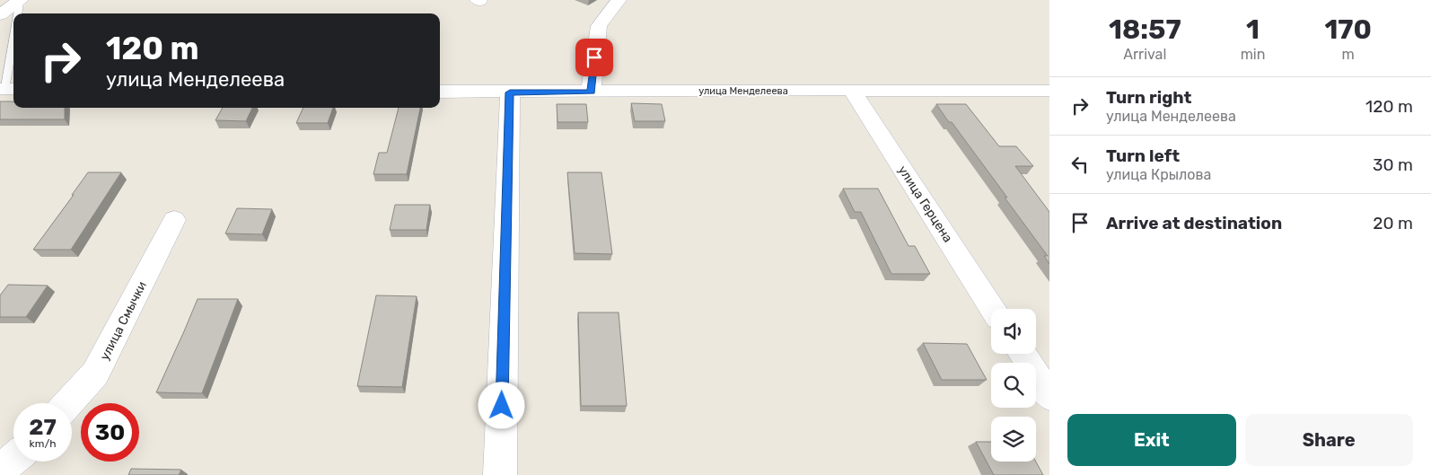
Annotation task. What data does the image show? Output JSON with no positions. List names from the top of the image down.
{
  "streets": {
    "street": ["улица Менделеева", "улица Герцена", "улица Смычки"]
  },
  "crossings": [
    ["улица Менделеева", "улица Герцена"]
  ],
  "page": {
    "eta": [
      "18:57",
      "Arrival",
      "1",
      "min",
      "170",
      "m"
    ],
    "turn": ["120 m", "улица Менделеева"],
    "list": [
      {
        "name": "Turn right",
        "note": "улица Менделеева",
        "value": "120 m"
      },
      {
        "name": "Turn left",
        "note": "улица Крылова",
        "value": "30 m"
      },
      {
        "name": "Arrive at destination",
        "value": "20 m"
      }
    ],
    "speed": "27 km/h",
    "limit": "30",
    "buttons": ["Exit", "Share"]
  }
}
